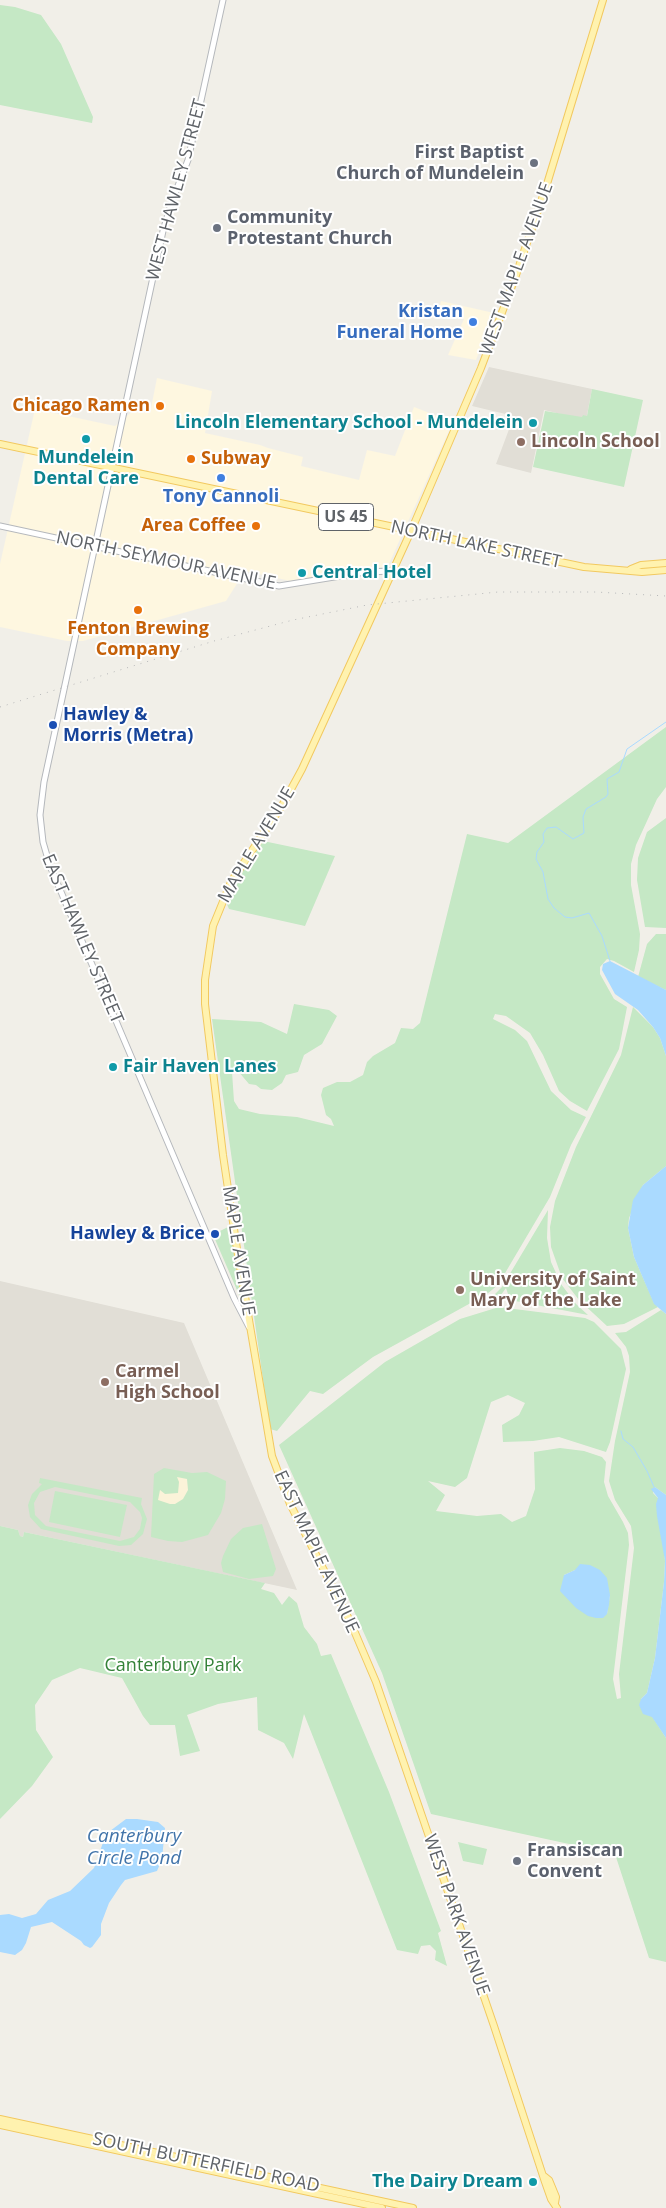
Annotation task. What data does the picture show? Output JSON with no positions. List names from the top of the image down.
{
  "streets": {
    "main road": [
      "WEST MAPLE AVENUE",
      "US 45",
      "NORTH LAKE STREET",
      "MAPLE AVENUE",
      "EAST MAPLE AVENUE",
      "WEST PARK AVENUE",
      "SOUTH BUTTERFIELD ROAD"
    ],
    "street": ["WEST HAWLEY STREET", "NORTH SEYMOUR AVENUE", "EAST HAWLEY STREET"]
  },
  "crossings": [
    ["WEST HAWLEY STREET", "NORTH LAKE STREET"],
    ["WEST HAWLEY STREET", "EAST HAWLEY STREET"],
    ["WEST MAPLE AVENUE", "NORTH LAKE STREET"],
    ["WEST MAPLE AVENUE", "MAPLE AVENUE"],
    ["NORTH LAKE STREET", "MAPLE AVENUE"],
    ["NORTH LAKE STREET", "EAST HAWLEY STREET"],
    ["NORTH SEYMOUR AVENUE", "MAPLE AVENUE"],
    ["NORTH SEYMOUR AVENUE", "EAST HAWLEY STREET"],
    ["MAPLE AVENUE", "EAST HAWLEY STREET"],
    ["MAPLE AVENUE", "EAST MAPLE AVENUE"],
    ["EAST HAWLEY STREET", "EAST MAPLE AVENUE"],
    ["EAST MAPLE AVENUE", "WEST PARK AVENUE"]
  ],
  "water": ["Canterbury Circle Pond"],
  "parks": ["Canterbury Park"],
  "places": [
    "First Baptist Church of Mundelein",
    "Community Protestant Church",
    "Kristan Funeral Home",
    "Chicago Ramen",
    "Lincoln Elementary School - Mundelein",
    "Mundelein Dental Care",
    "Lincoln School",
    "Subway",
    "Tony Cannoli",
    "Area Coffee",
    "Central Hotel",
    "Fenton Brewing Company",
    "Hawley & Morris (Metra)",
    "Fair Haven Lanes",
    "Hawley & Brice",
    "University of Saint Mary of the Lake",
    "Carmel High School",
    "Fransiscan Convent",
    "The Dairy Dream"
  ]
}
